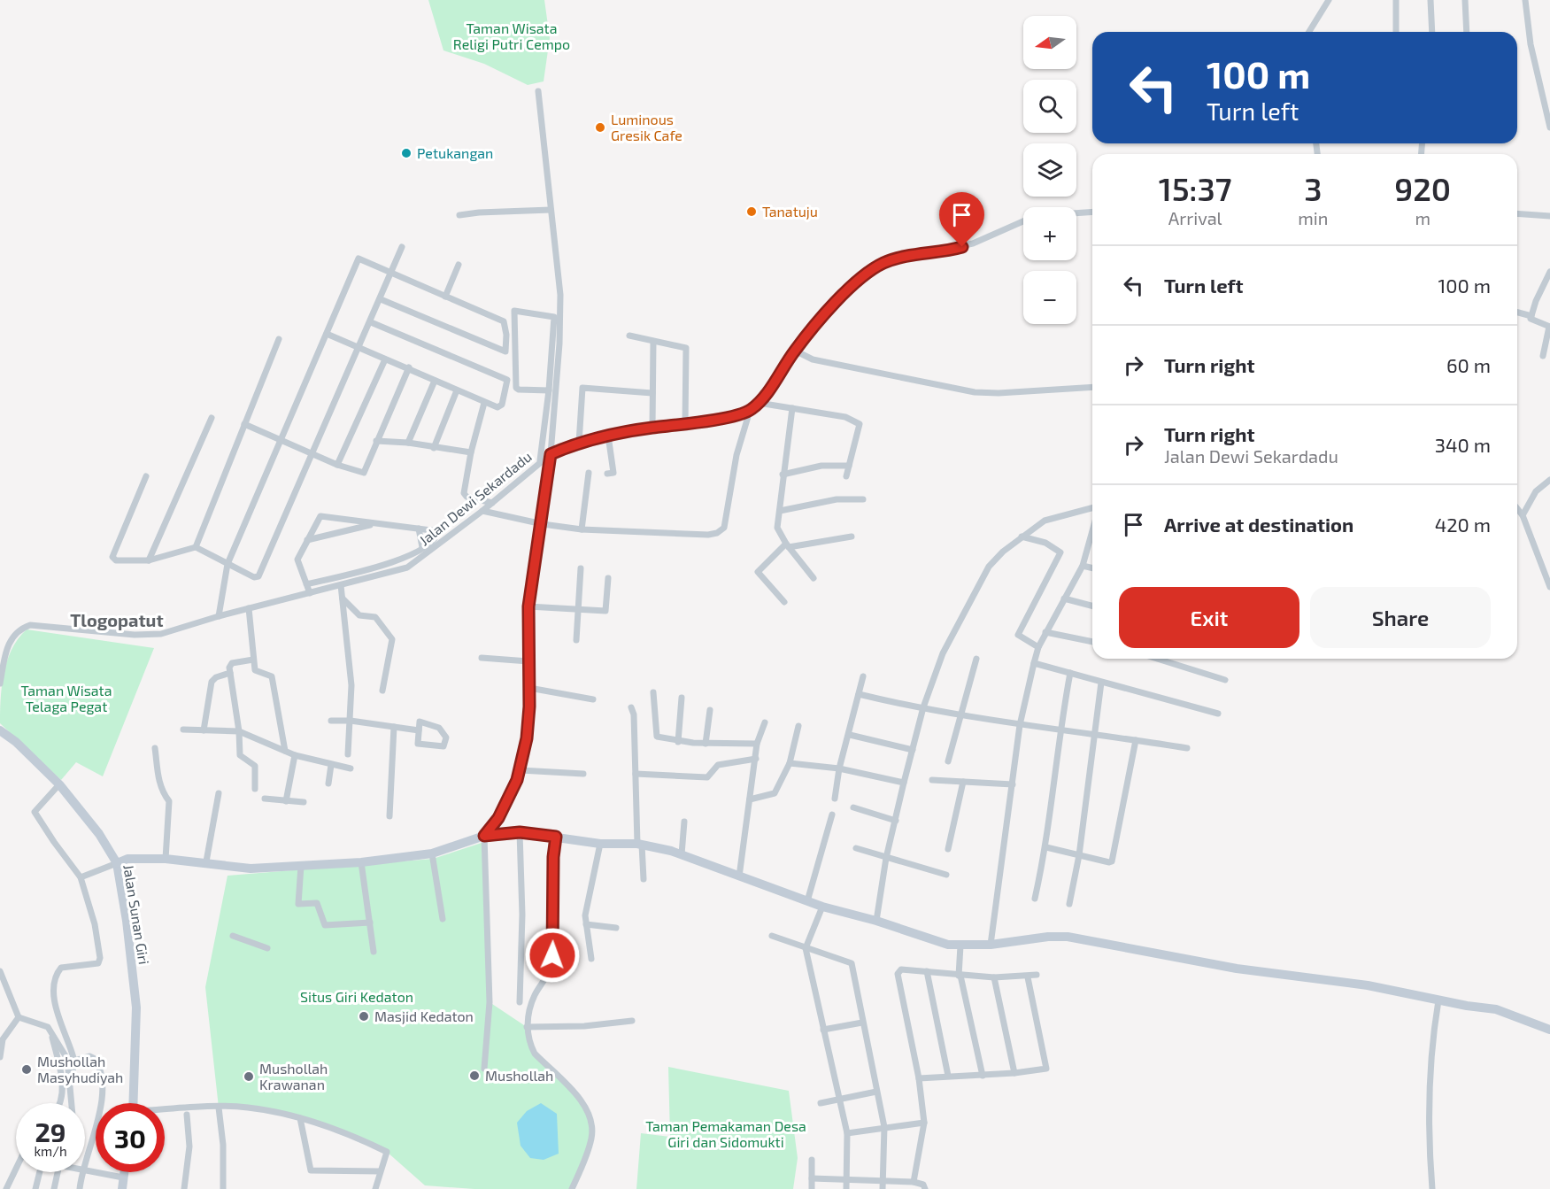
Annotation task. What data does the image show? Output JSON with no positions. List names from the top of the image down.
{
  "streets": {
    "street": ["Jalan Dewi Sekardadu", "Jalan Sunan Giri"]
  },
  "districts": ["Tlogopatut"],
  "parks": [
    "Taman Wisata Religi Putri Cempo",
    "Taman Wisata Telaga Pegat",
    "Situs Giri Kedaton",
    "Taman Pemakaman Desa Giri dan Sidomukti"
  ],
  "places": [
    "Luminous Gresik Cafe",
    "Petukangan",
    "Tanatuju",
    "Masjid Kedaton",
    "Mushollah Masyhudiyah",
    "Mushollah",
    "Mushollah Krawanan"
  ],
  "north": "left",
  "page": {
    "map_buttons": ["+", "−"],
    "turn": ["100 m", "Turn left"],
    "eta": [
      "15:37",
      "Arrival",
      "3",
      "min",
      "920",
      "m"
    ],
    "list": [
      {
        "name": "Turn left",
        "value": "100 m"
      },
      {
        "name": "Turn right",
        "value": "60 m"
      },
      {
        "name": "Turn right",
        "note": "Jalan Dewi Sekardadu",
        "value": "340 m"
      },
      {
        "name": "Arrive at destination",
        "value": "420 m"
      }
    ],
    "buttons": ["Exit", "Share"],
    "speed": "29 km/h",
    "limit": "30"
  }
}
